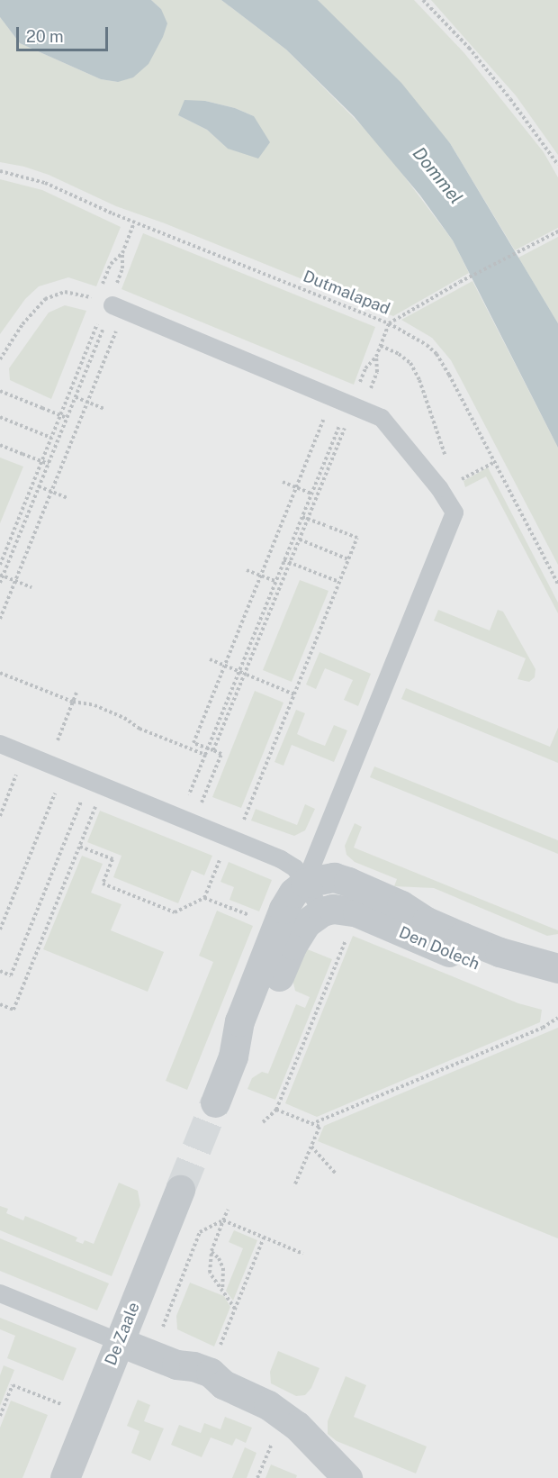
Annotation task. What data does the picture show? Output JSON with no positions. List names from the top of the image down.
{
  "streets": {
    "street": ["Den Dolech", "De Zaale"],
    "path": ["Dutmalapad"]
  },
  "water": ["Dommel"],
  "scale_bar": "20 m"
}
